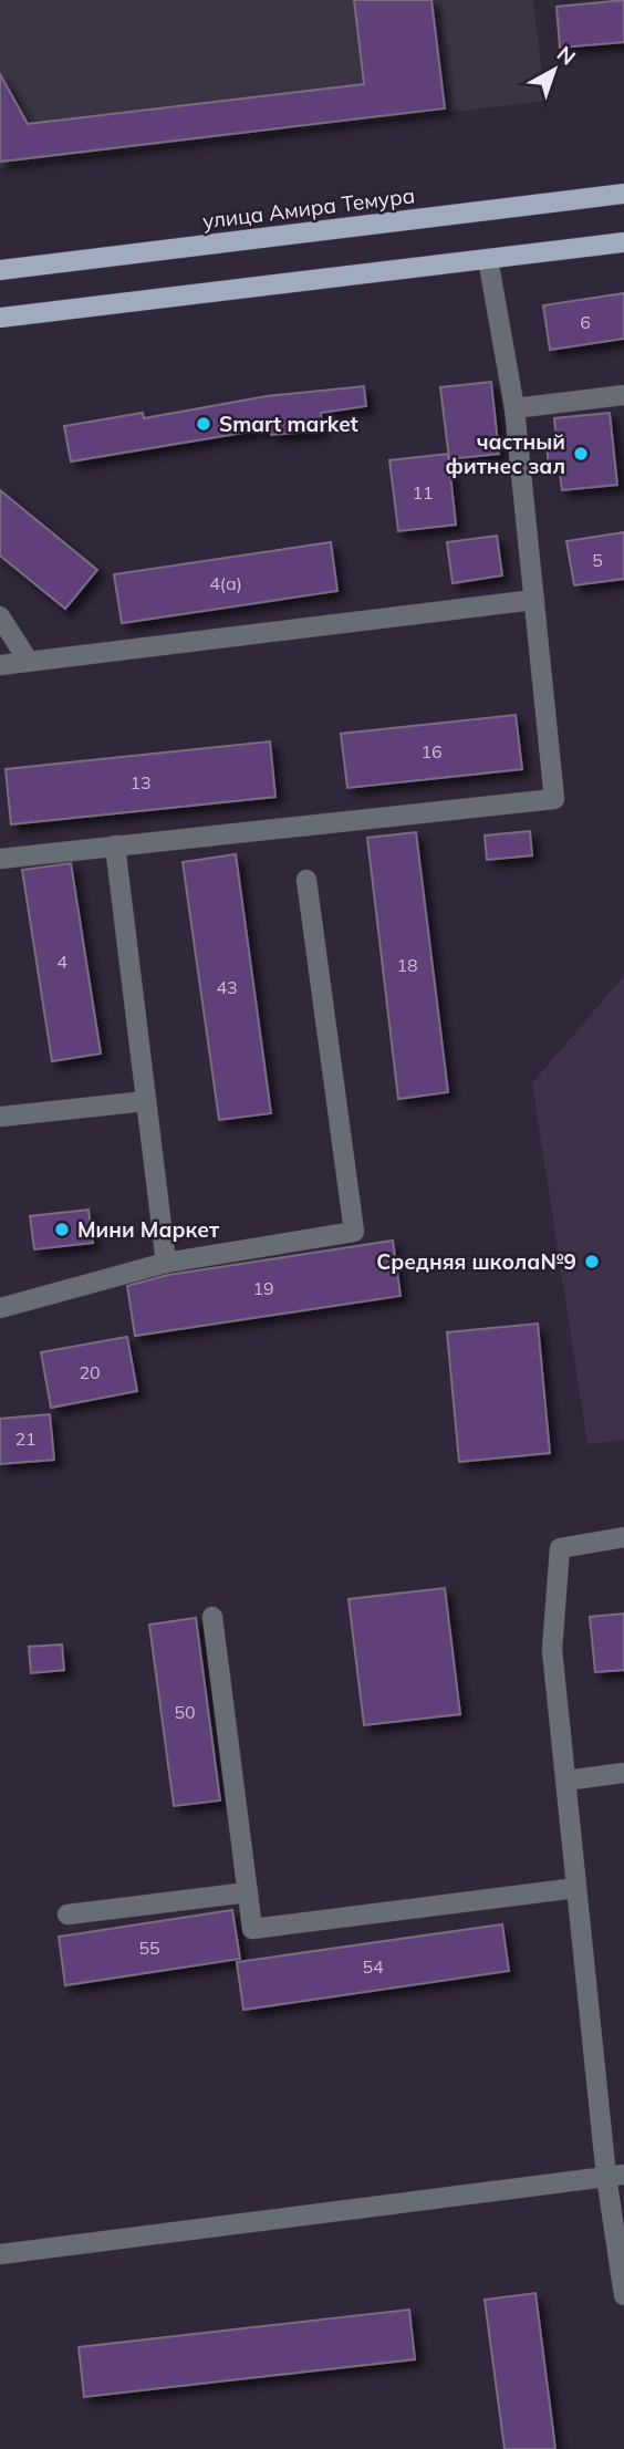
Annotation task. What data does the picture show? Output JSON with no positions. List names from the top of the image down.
{
  "streets": {
    "main road": ["улица Амира Темура"]
  },
  "places": [
    "Smart market",
    "частный фитнес зал",
    "Мини Маркет",
    "Средняя школа№9"
  ],
  "house_numbers": [
    "6",
    "11",
    "5",
    "4(а)",
    "16",
    "13",
    "4",
    "18",
    "43",
    "19",
    "20",
    "21",
    "50",
    "55",
    "54"
  ],
  "north": "top right"
}
